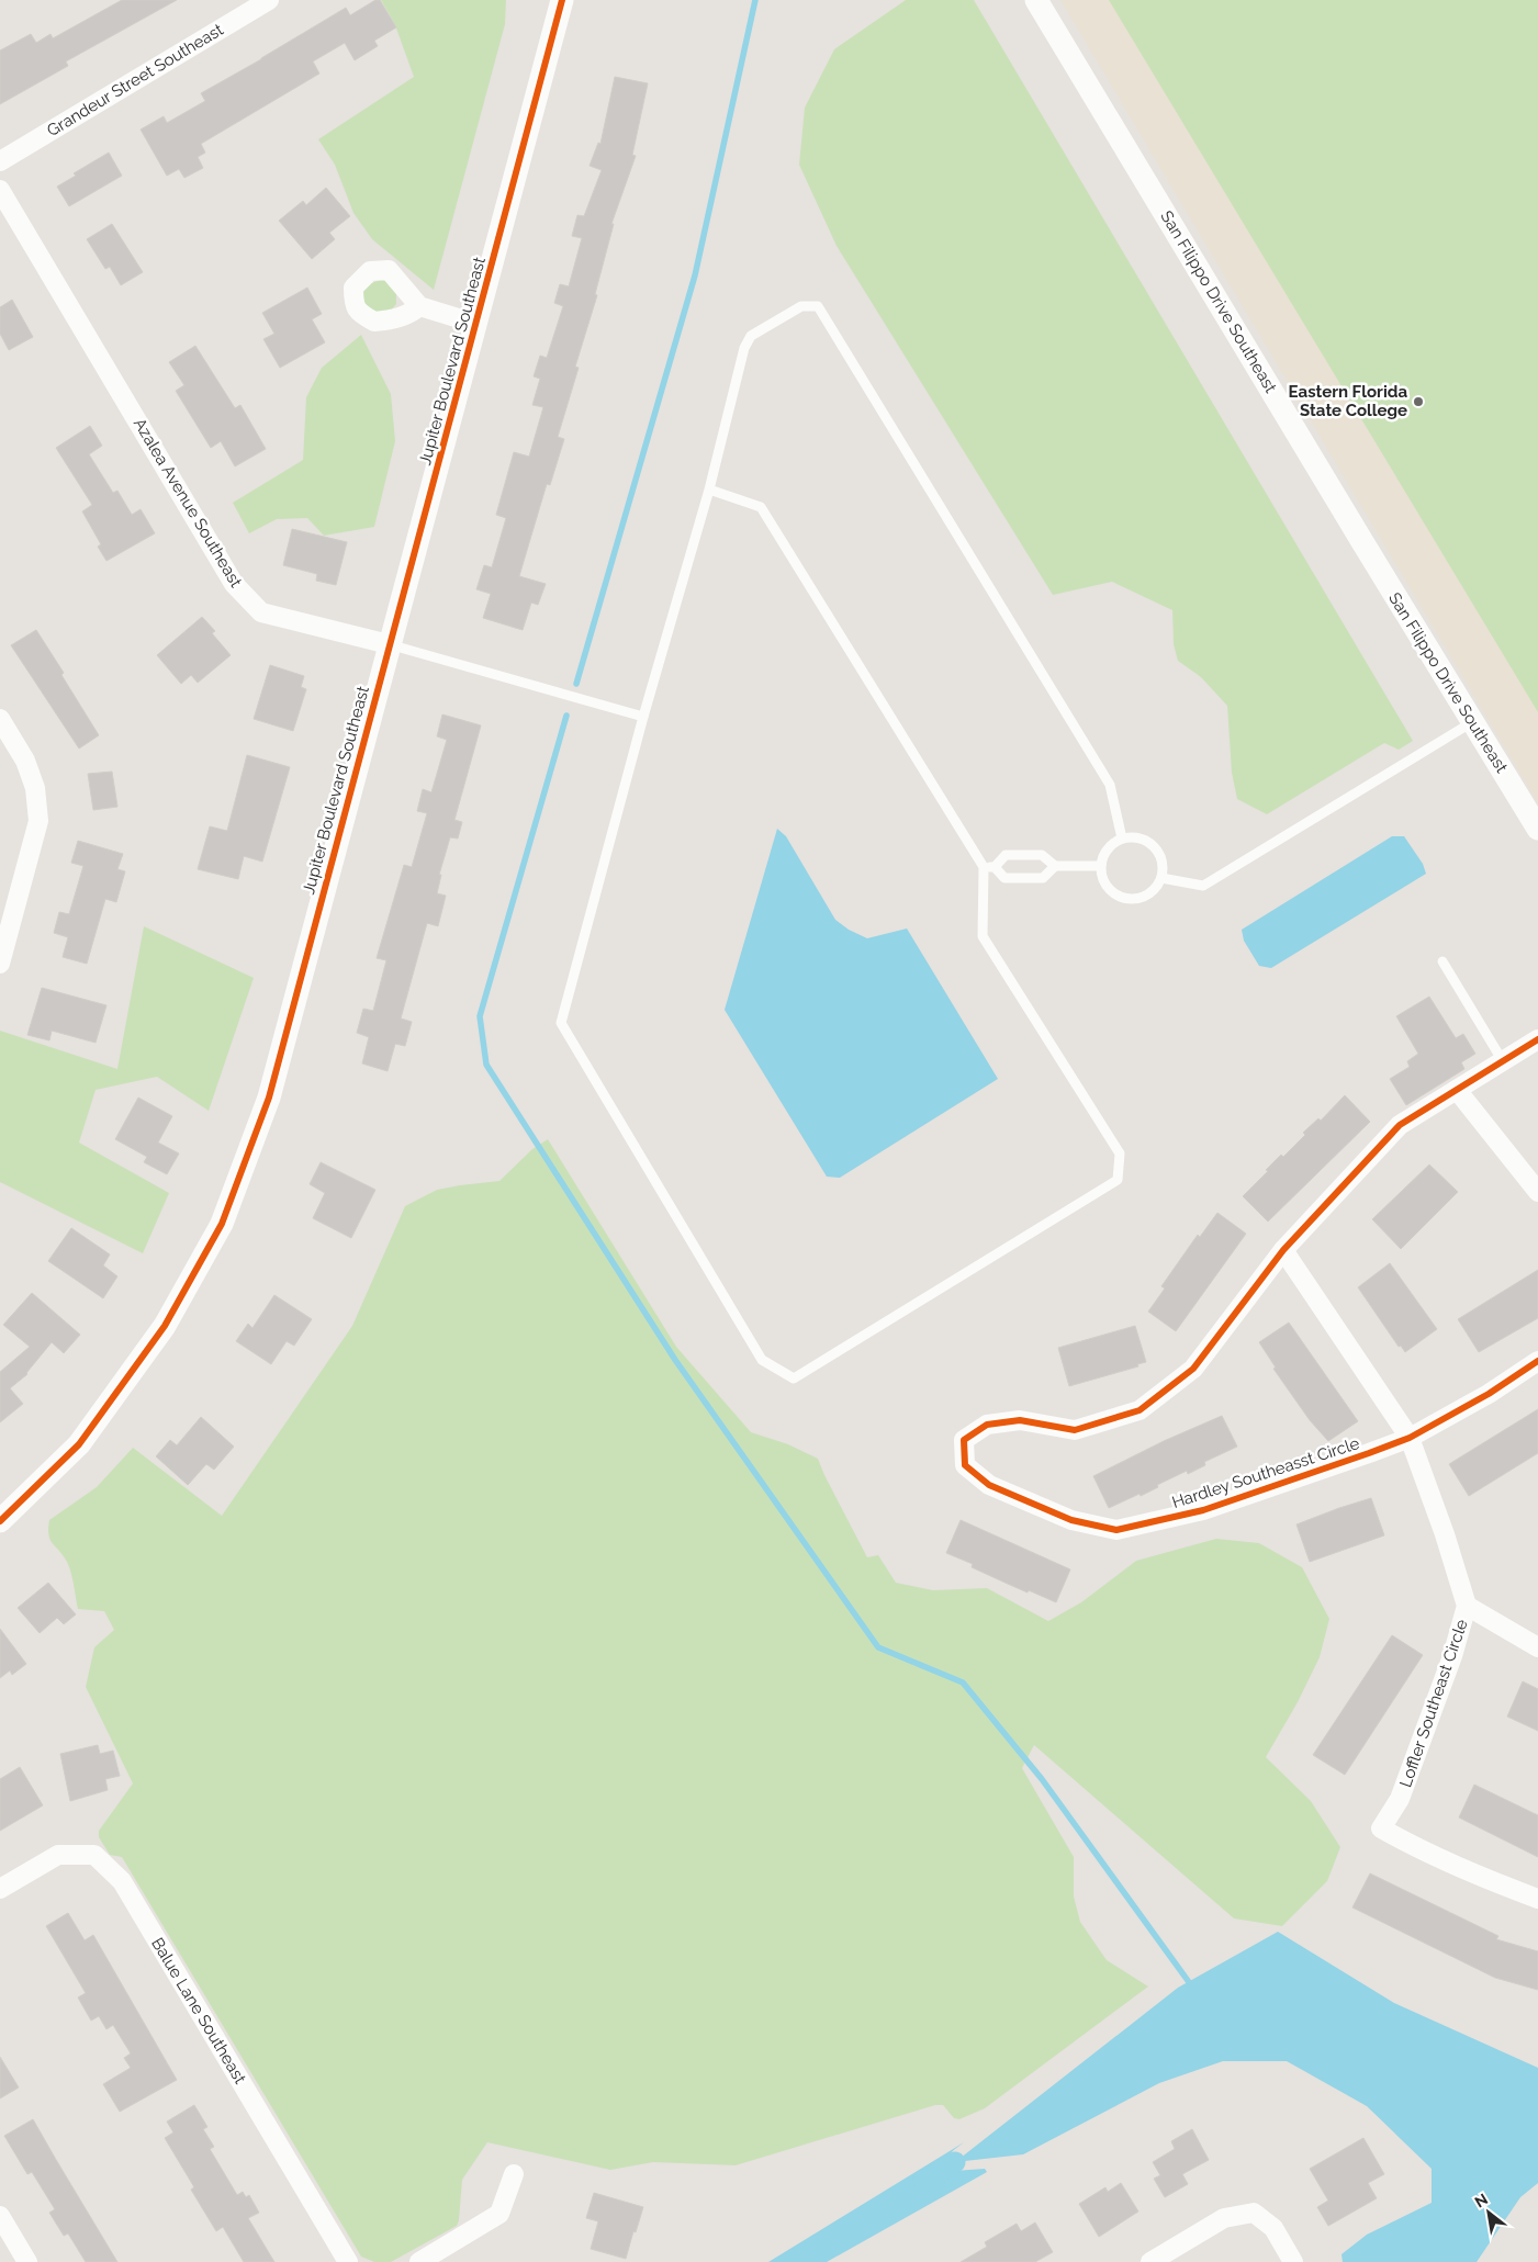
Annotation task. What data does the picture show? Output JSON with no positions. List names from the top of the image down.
{
  "streets": {
    "street": [
      "Grandeur Street Southeast",
      "San Filippo Drive Southeast",
      "Jupiter Boulevard Southeast",
      "Azalea Avenue Southeast",
      "Hardley Southeasst Circle",
      "Loffler Southeast Circle",
      "Balue Lane Southeast"
    ]
  },
  "crossings": [
    ["Jupiter Boulevard Southeast", "Azalea Avenue Southeast"],
    ["Hardley Southeasst Circle", "Loffler Southeast Circle"]
  ],
  "places": ["Eastern Florida State College"],
  "north": "top left"
}
